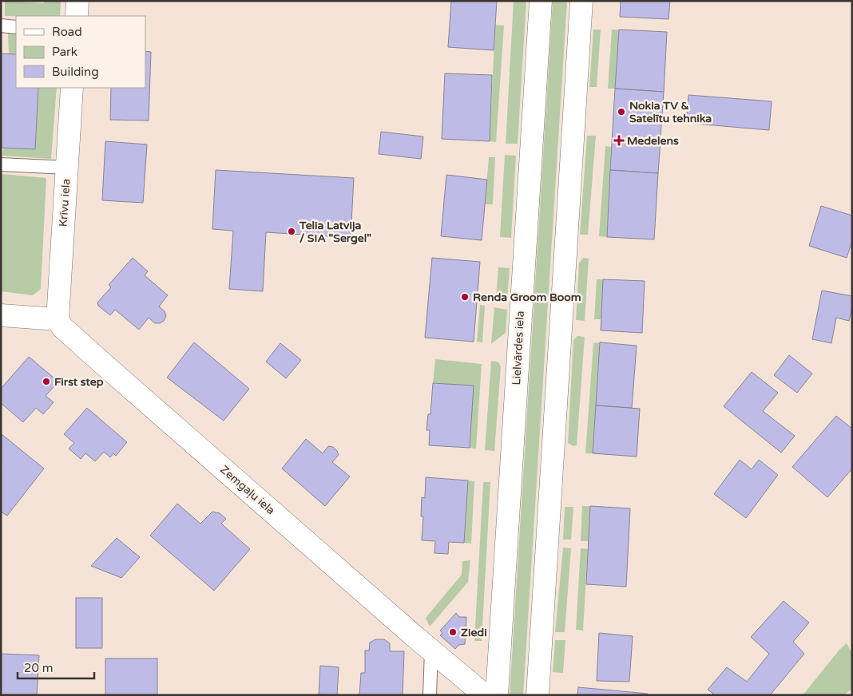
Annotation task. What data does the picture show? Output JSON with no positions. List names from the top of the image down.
{
  "streets": {
    "main road": ["Krīvu iela", "Lielvārdes iela", "Zemgaļu iela"]
  },
  "crossings": [
    ["Krīvu iela", "Zemgaļu iela"]
  ],
  "places": {
    "other": [
      "Nokia TV & Satelītu tehnika",
      "Telia Latvija / SIA \"Sergel\"",
      "Renda Groom Boom",
      "First step",
      "Ziedi"
    ],
    "health": ["Medelens"]
  },
  "legend": ["Road", "Park", "Building"],
  "scale_bar": "20 m"
}
